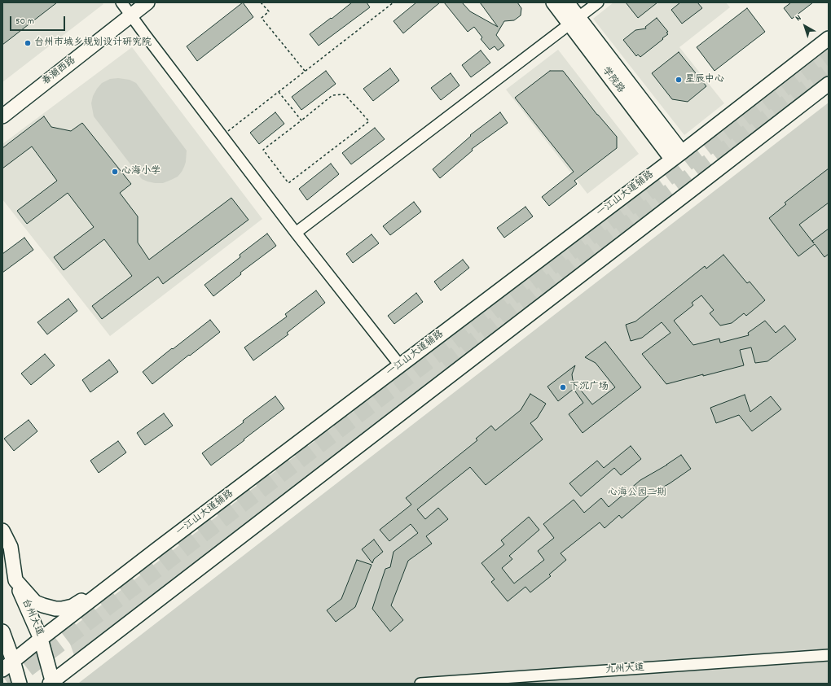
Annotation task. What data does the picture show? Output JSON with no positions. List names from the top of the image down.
{
  "streets": {
    "main road": [
      "春潮西路",
      "学院路",
      "一江山大道辅路",
      "台州大道"
    ],
    "street": ["九州大道"]
  },
  "crossings": [
    ["学院路", "一江山大道辅路"],
    ["一江山大道辅路", "台州大道"]
  ],
  "parks": ["心海公园二期"],
  "places": [
    "台州市城乡规划设计研究院",
    "星辰中心",
    "心海小学",
    "下沉广场"
  ],
  "scale_bar": "50 m",
  "north": "top left"
}
